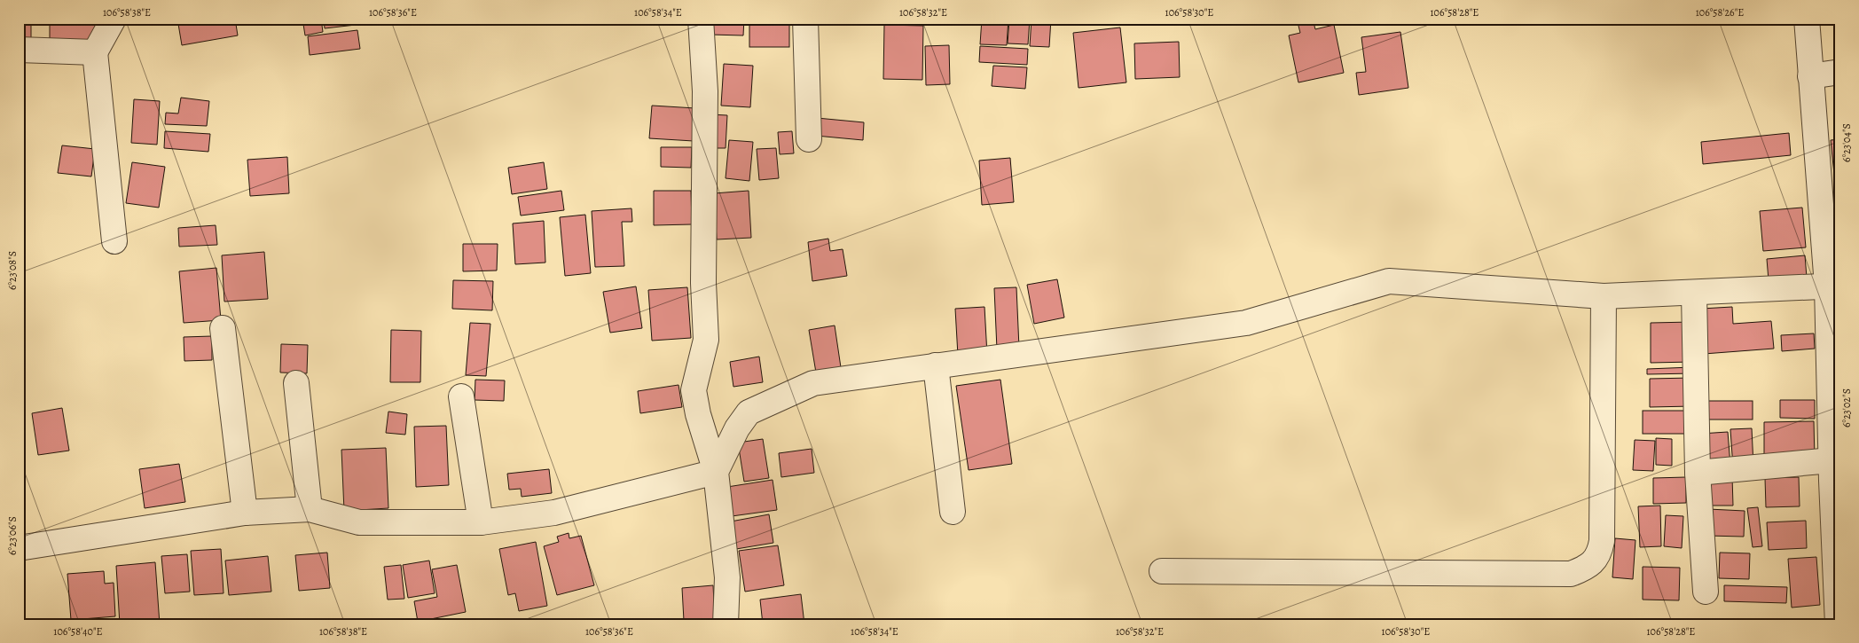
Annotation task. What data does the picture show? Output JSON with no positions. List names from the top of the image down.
{
  "coordinates": [
    "106°58'38\"E",
    "106°58'36\"E",
    "106°58'34\"E",
    "106°58'32\"E",
    "106°58'30\"E",
    "106°58'28\"E",
    "106°58'26\"E",
    "6°23'04\"S",
    "6°23'08\"S",
    "6°23'02\"S",
    "6°23'06\"S",
    "106°58'40\"E"
  ]
}
